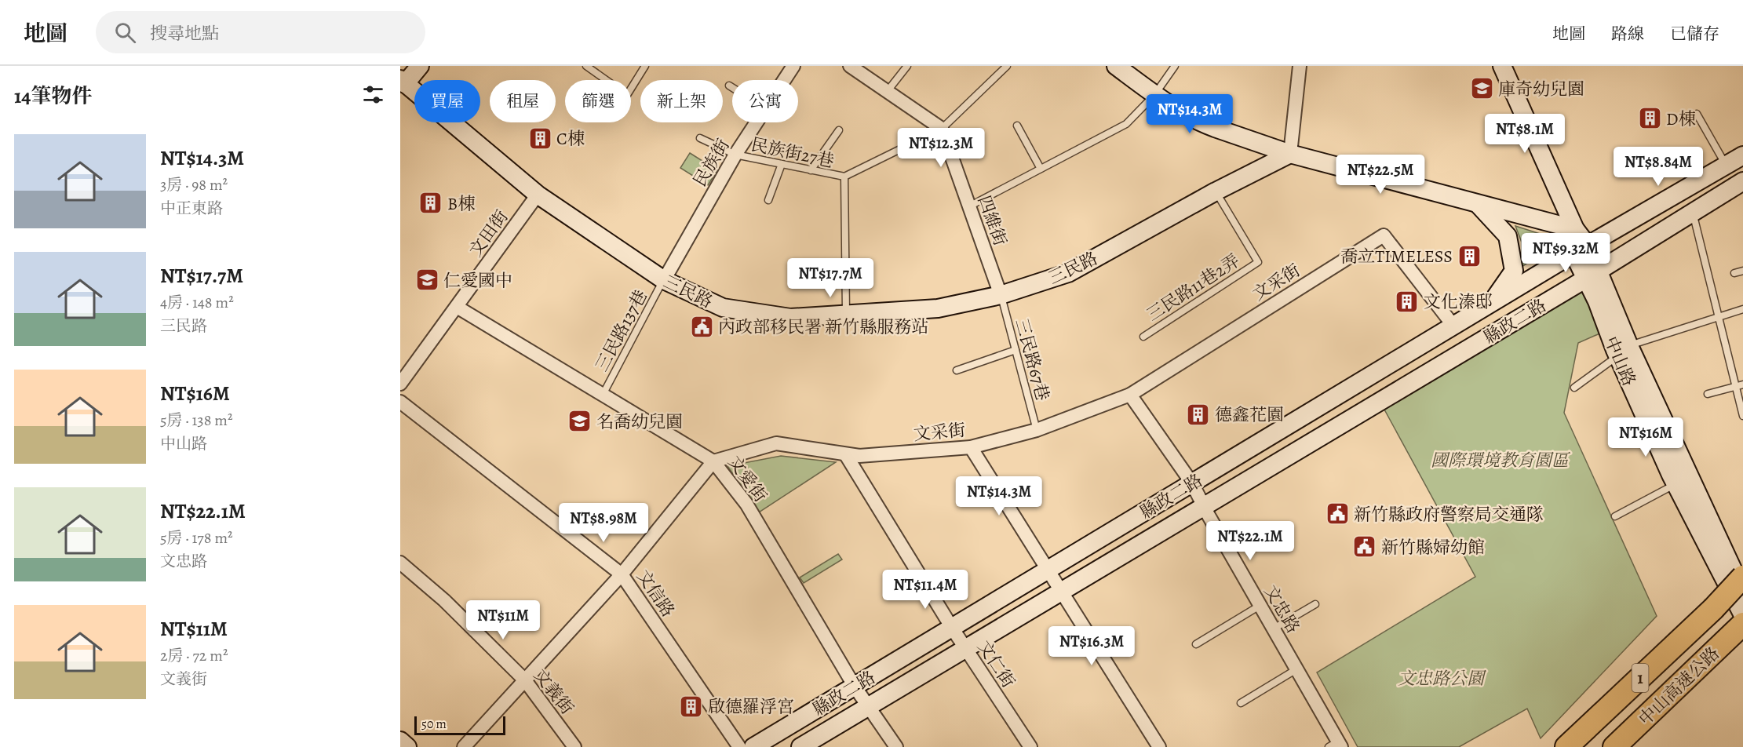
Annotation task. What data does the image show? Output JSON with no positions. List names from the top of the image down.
{
  "streets": {
    "highway": ["1", "中山高速公路"],
    "street": [
      "民族街",
      "四維街",
      "文田街",
      "三民路",
      "文采街",
      "縣政二路",
      "中山路",
      "文愛街",
      "文信路",
      "文忠路",
      "文仁街",
      "文義街"
    ],
    "lane": [
      "民族街27巷",
      "三民路11巷2弄",
      "三民路137巷",
      "三民路67巷"
    ]
  },
  "crossings": [
    ["民族街27巷", "民族街"],
    ["民族街", "三民路"],
    ["民族街", "三民路137巷"],
    ["四維街", "三民路"],
    ["四維街", "三民路67巷"],
    ["文田街", "三民路"],
    ["文田街", "文愛街"],
    ["三民路", "三民路11巷2弄"],
    ["三民路", "三民路137巷"],
    ["三民路", "三民路67巷"],
    ["文采街", "縣政二路"],
    ["文采街", "三民路67巷"],
    ["文采街", "文愛街"],
    ["文采街", "文忠路"],
    ["文采街", "文仁街"],
    ["縣政二路", "中山路"],
    ["縣政二路", "文愛街"],
    ["縣政二路", "文忠路"],
    ["縣政二路", "文仁街"],
    ["三民路137巷", "文愛街"]
  ],
  "parks": ["國際環境教育園區", "文忠路公園"],
  "places": {
    "school or university": ["庫奇幼兒園", "仁愛國中", "名喬幼兒園"],
    "building": [
      "D棟",
      "C棟",
      "B棟",
      "喬立TIMELESS",
      "文化溱邸",
      "德鑫花園",
      "啟德羅浮宮"
    ],
    "public building": ["內政部移民署 新竹縣服務站", "新竹縣政府警察局交通隊", "新竹縣婦幼館"]
  },
  "scale_bar": "50 m",
  "page": {
    "header": "地圖",
    "search": "搜尋地點",
    "nav": ["地圖", "路線", "已儲存"],
    "heading": "14筆物件",
    "chip": [
      "買屋",
      "租屋",
      "篩選",
      "新上架",
      "公寓"
    ],
    "price": [
      "NT$14.3M",
      "NT$8.1M",
      "NT$12.3M",
      "NT$8.84M",
      "NT$22.5M",
      "NT$9.32M",
      "NT$17.7M",
      "NT$16M",
      "NT$14.3M",
      "NT$8.98M",
      "NT$22.1M",
      "NT$11.4M",
      "NT$11M",
      "NT$16.3M"
    ],
    "list": [
      {
        "name": "NT$14.3M",
        "note": "3房 · 98 m² · 中正東路"
      },
      {
        "name": "NT$17.7M",
        "note": "4房 · 148 m² · 三民路"
      },
      {
        "name": "NT$16M",
        "note": "5房 · 138 m² · 中山路"
      },
      {
        "name": "NT$22.1M",
        "note": "5房 · 178 m² · 文忠路"
      },
      {
        "name": "NT$11M",
        "note": "2房 · 72 m² · 文義街"
      }
    ],
    "scale": "50 m"
  }
}
